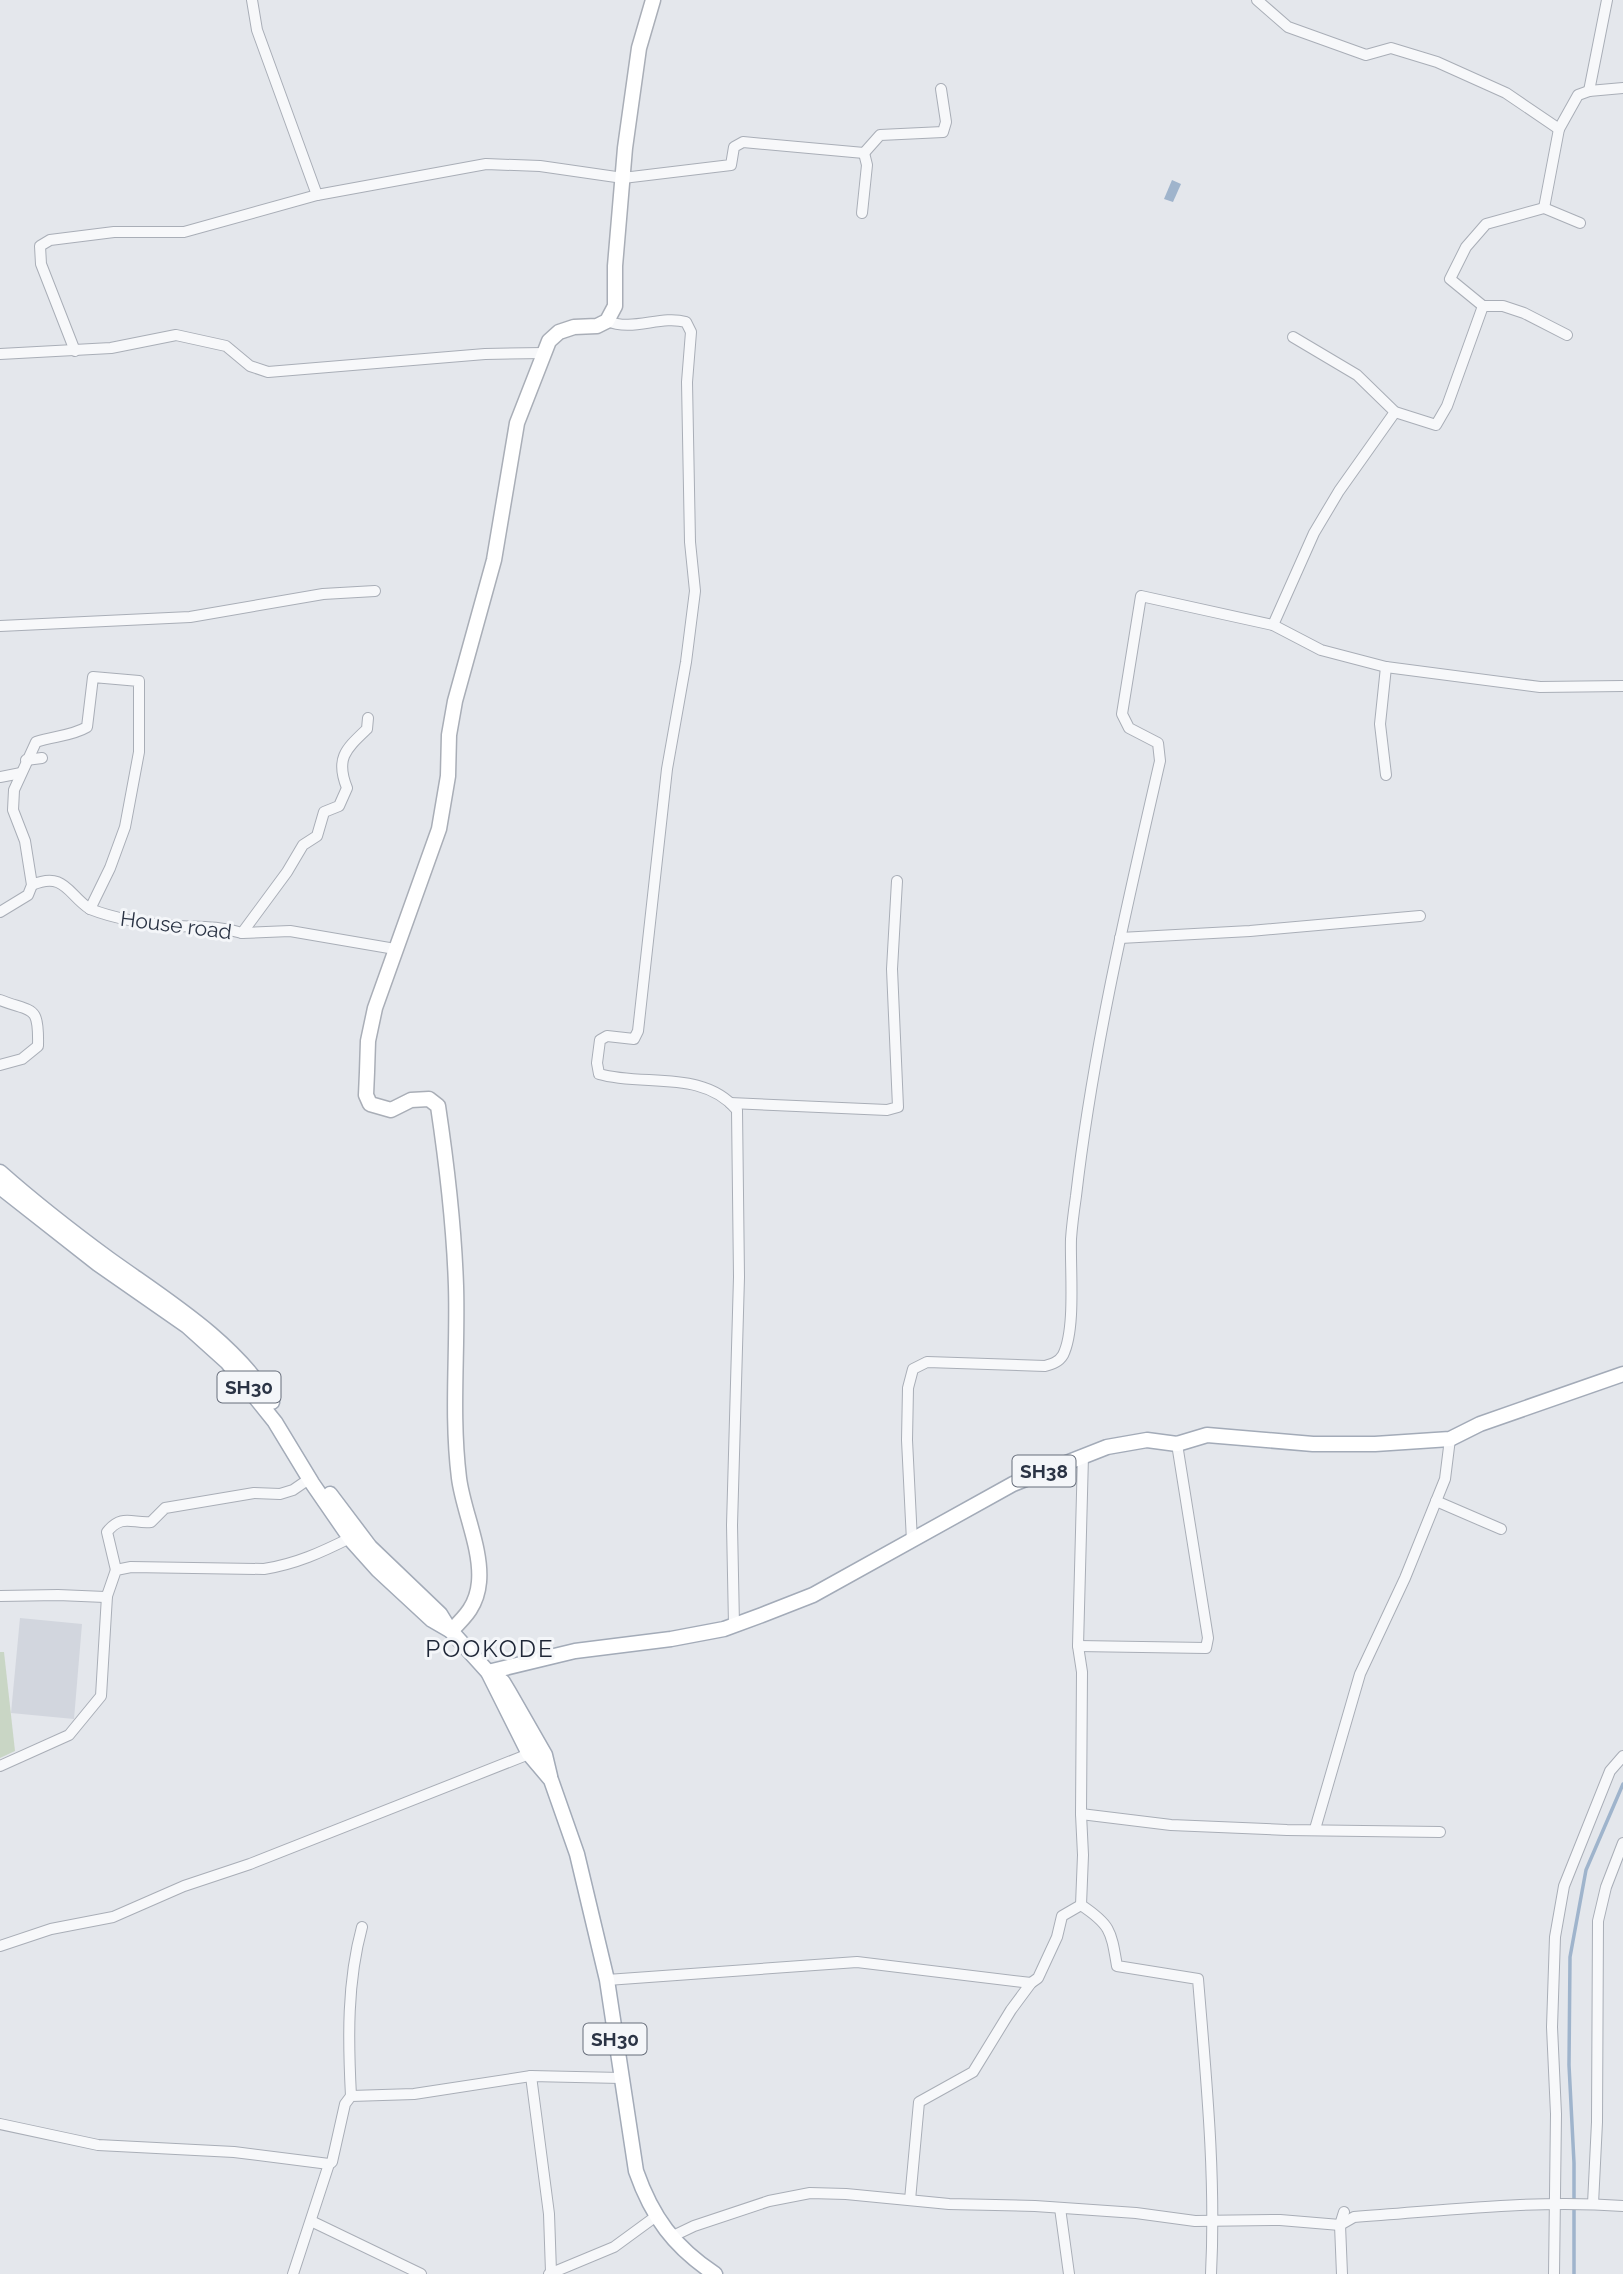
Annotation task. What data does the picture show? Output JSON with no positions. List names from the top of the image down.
{
  "streets": {
    "main road": ["SH30", "SH38"],
    "street": ["House road"]
  },
  "crossings": [
    ["SH30", "SH38"]
  ],
  "districts": ["POOKODE"]
}
